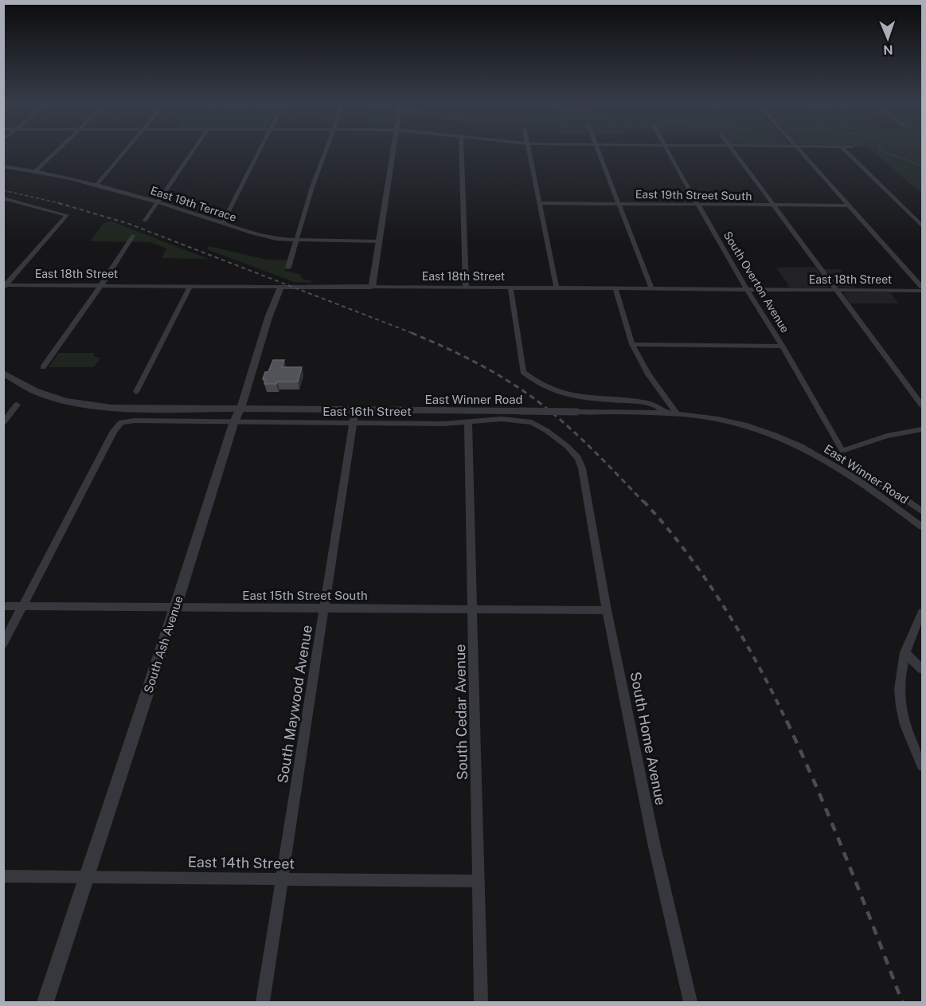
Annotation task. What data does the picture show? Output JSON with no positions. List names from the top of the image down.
{
  "streets": {
    "street": [
      "East 19th Street South",
      "East 19th Terrace",
      "East 18th Street",
      "South Overton Avenue",
      "East Winner Road",
      "East 16th Street",
      "East 15th Street South",
      "South Ash Avenue",
      "South Maywood Avenue",
      "South Cedar Avenue",
      "South Home Avenue",
      "East 14th Street"
    ]
  },
  "crossings": [
    ["East 19th Street South", "South Overton Avenue"],
    ["East 18th Street", "South Overton Avenue"],
    ["East 18th Street", "South Ash Avenue"],
    ["East Winner Road", "South Ash Avenue"],
    ["East Winner Road", "South Maywood Avenue"],
    ["East 16th Street", "East 15th Street South"],
    ["East 16th Street", "South Ash Avenue"],
    ["East 16th Street", "South Maywood Avenue"],
    ["East 16th Street", "South Cedar Avenue"],
    ["East 16th Street", "South Home Avenue"],
    ["East 15th Street South", "South Ash Avenue"],
    ["East 15th Street South", "South Maywood Avenue"],
    ["East 15th Street South", "South Cedar Avenue"],
    ["East 15th Street South", "South Home Avenue"],
    ["South Ash Avenue", "East 14th Street"],
    ["South Maywood Avenue", "East 14th Street"],
    ["South Cedar Avenue", "East 14th Street"]
  ],
  "north": "bottom"
}
